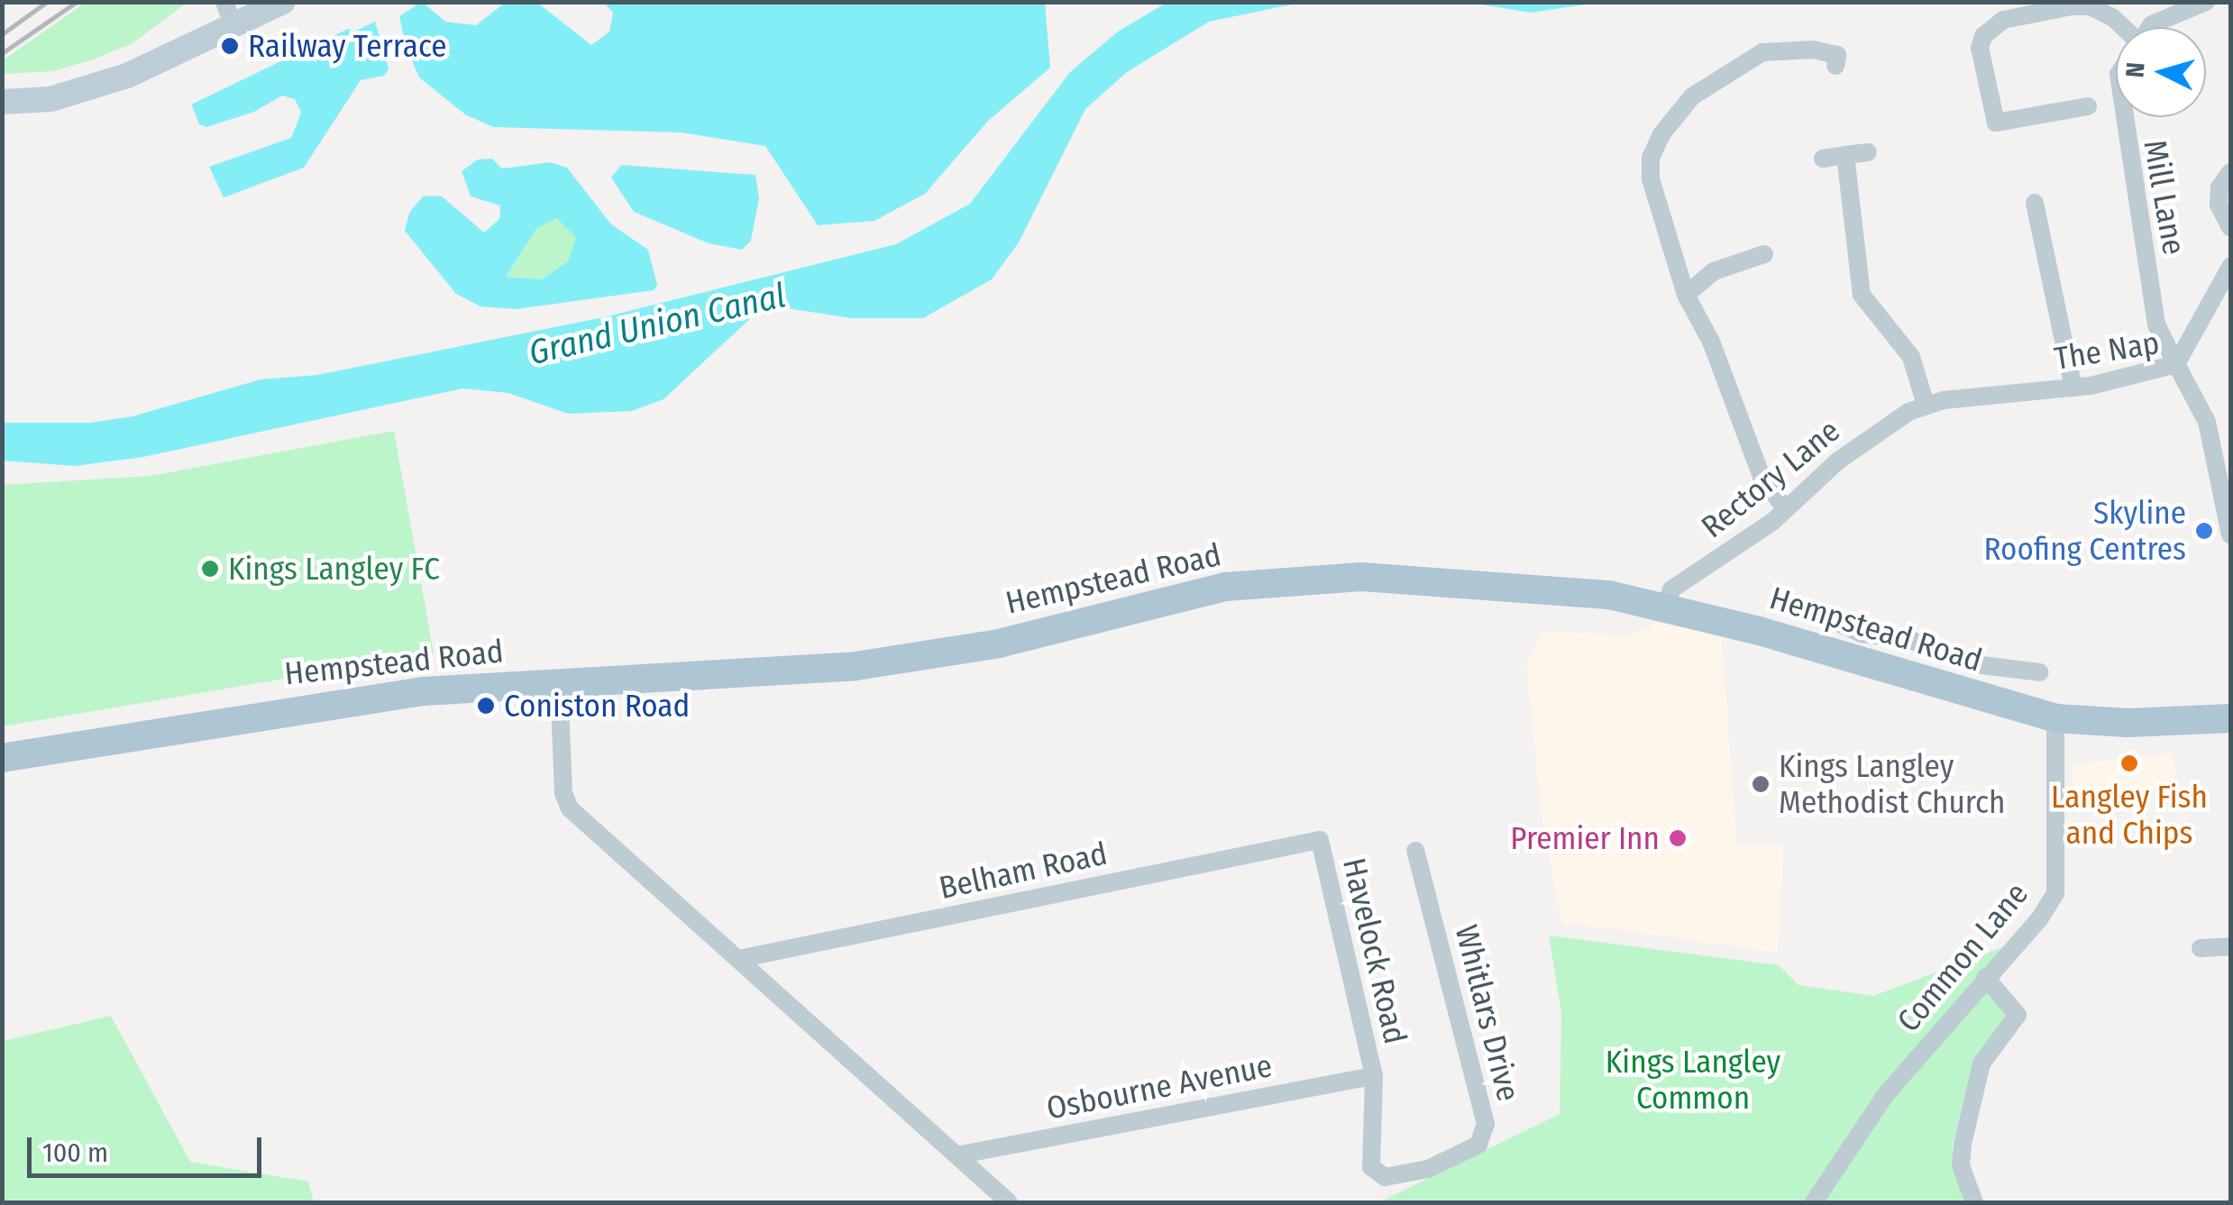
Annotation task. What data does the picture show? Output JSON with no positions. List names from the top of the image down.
{
  "streets": {
    "main road": ["Hempstead Road"],
    "street": [
      "Mill Lane",
      "The Nap",
      "Rectory Lane",
      "Belham Road",
      "Havelock Road",
      "Common Lane",
      "Whitlars Drive",
      "Osbourne Avenue"
    ]
  },
  "crossings": [
    ["Mill Lane", "The Nap"],
    ["The Nap", "Rectory Lane"],
    ["Rectory Lane", "Hempstead Road"],
    ["Hempstead Road", "Common Lane"],
    ["Belham Road", "Havelock Road"],
    ["Havelock Road", "Whitlars Drive"],
    ["Havelock Road", "Osbourne Avenue"],
    ["Whitlars Drive", "Osbourne Avenue"]
  ],
  "water": ["Grand Union Canal"],
  "parks": ["Kings Langley Common"],
  "places": [
    "Railway Terrace",
    "Skyline Roofing Centres",
    "Kings Langley FC",
    "Coniston Road",
    "Langley Fish and Chips",
    "Kings Langley Methodist Church",
    "Premier Inn"
  ],
  "scale_bar": "100 m",
  "north": "left"
}
